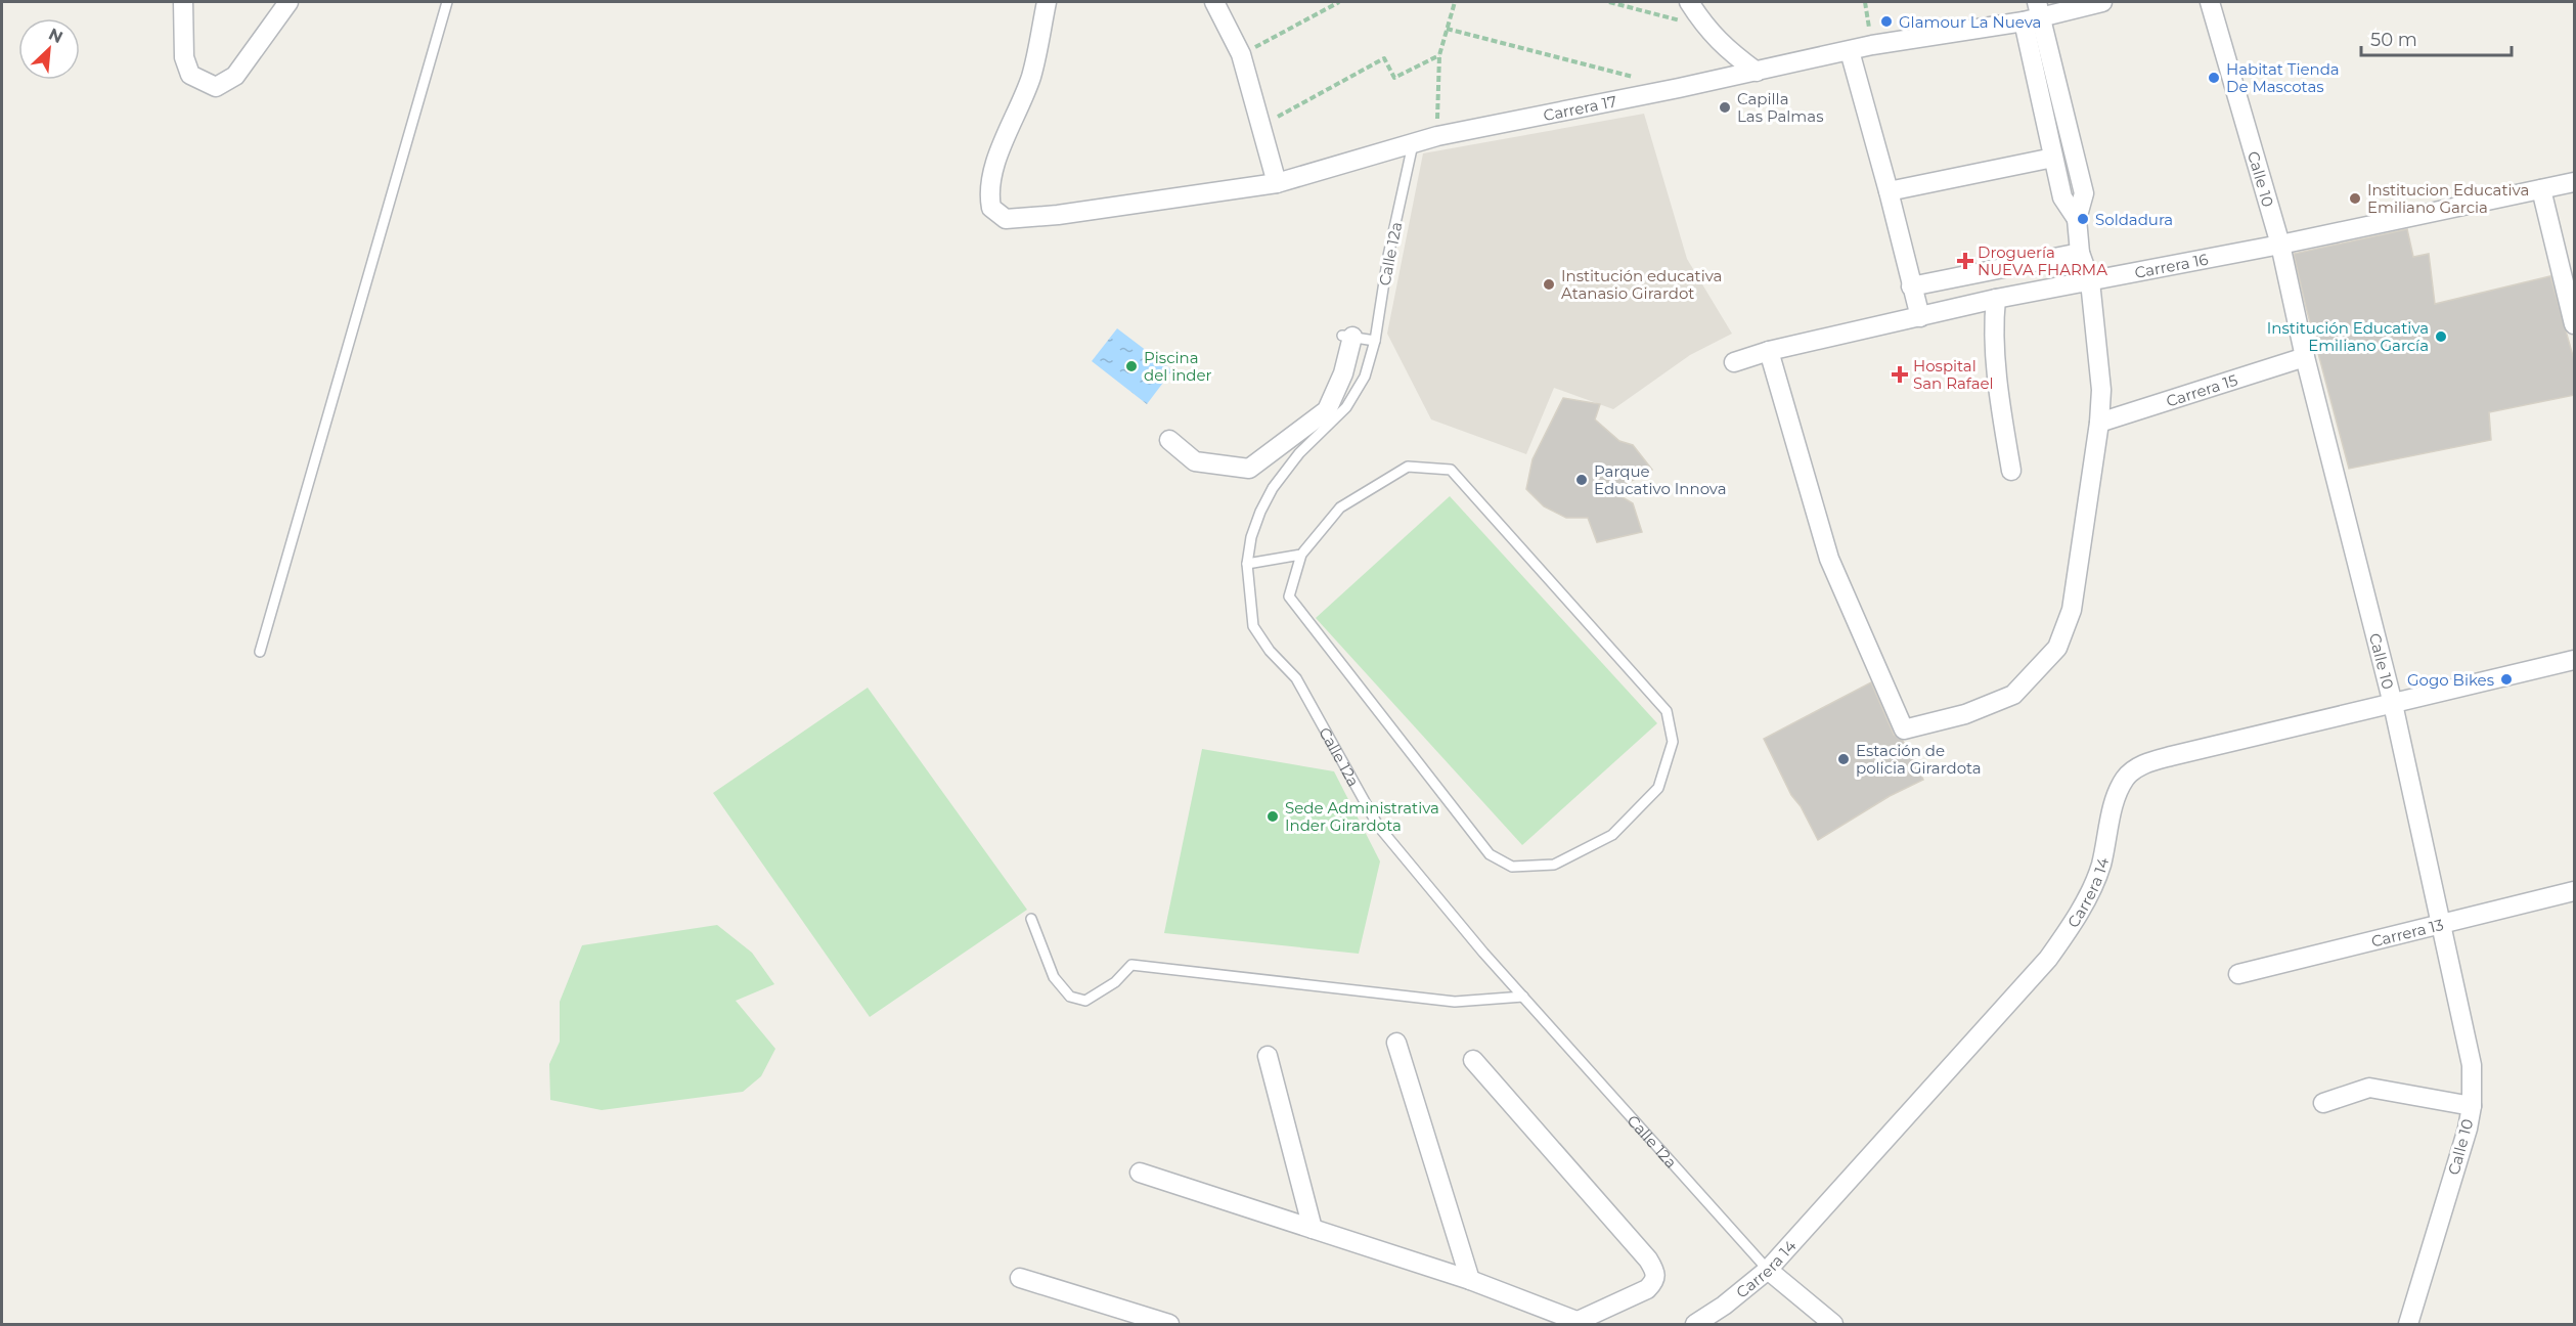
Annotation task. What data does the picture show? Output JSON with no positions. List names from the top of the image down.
{
  "streets": {
    "street": [
      "Carrera 17",
      "Calle 10",
      "Calle 12a",
      "Carrera 16",
      "Carrera 15",
      "Carrera 14",
      "Carrera 13"
    ]
  },
  "crossings": [
    ["Carrera 17", "Calle 12a"],
    ["Calle 10", "Carrera 16"],
    ["Calle 10", "Carrera 15"],
    ["Calle 10", "Carrera 14"],
    ["Calle 10", "Carrera 13"],
    ["Calle 12a", "Carrera 14"]
  ],
  "places": {
    "other": [
      "Glamour La Nueva",
      "Habitat Tienda De Mascotas",
      "Capilla Las Palmas",
      "Institucion Educativa Emiliano Garcia",
      "Soldadura",
      "Institución educativa Atanasio Girardot",
      "Institución Educativa Emiliano García",
      "Piscina del inder",
      "Parque Educativo Innova",
      "Gogo Bikes",
      "Estación de policia Girardota",
      "Sede Administrativa Inder Girardota"
    ],
    "health": ["Droguería NUEVA FHARMA", "Hospital San Rafael"]
  },
  "scale_bar": "50 m",
  "north": "top right"
}
